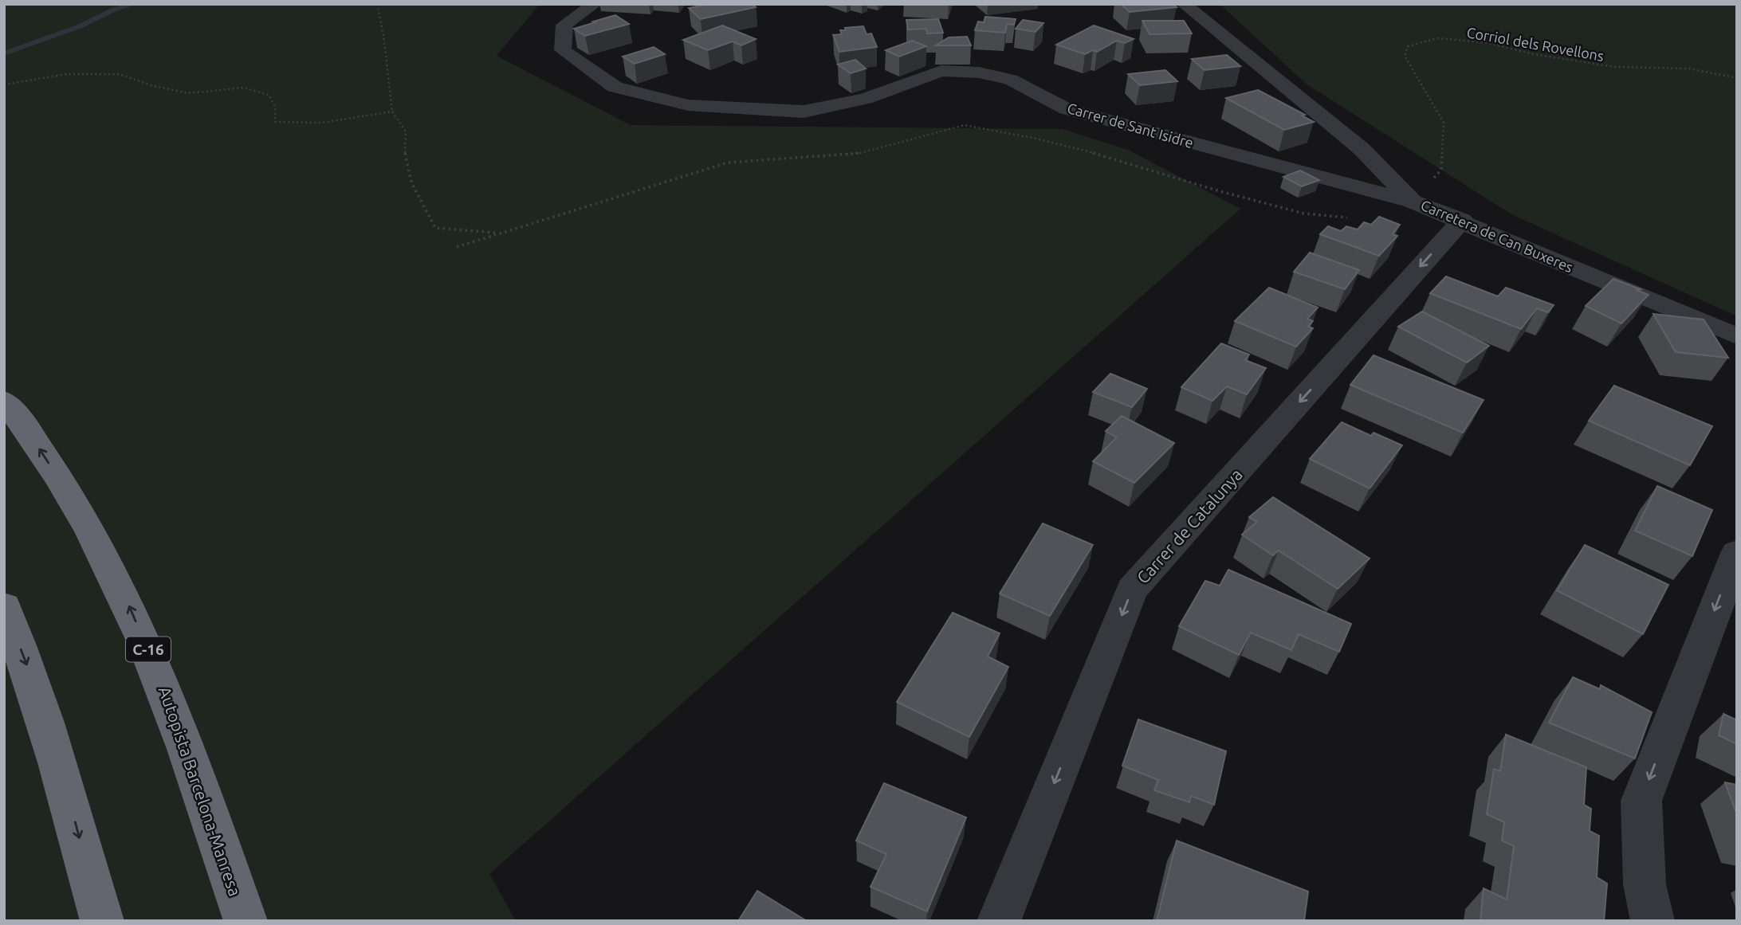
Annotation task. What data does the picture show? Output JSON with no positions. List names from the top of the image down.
{
  "streets": {
    "highway": ["C-16", "Autopista Barcelona-Manresa"],
    "street": ["Carrer de Sant Isidre", "Carretera de Can Buxeres", "Carrer de Catalunya"],
    "path": ["Corriol dels Rovellons"]
  },
  "crossings": [
    ["Corriol dels Rovellons", "Carrer de Sant Isidre"],
    ["Corriol dels Rovellons", "Carretera de Can Buxeres"],
    ["Carrer de Sant Isidre", "Carretera de Can Buxeres"],
    ["Carretera de Can Buxeres", "Carrer de Catalunya"]
  ],
  "one_way": ["Carrer de Catalunya"]
}
